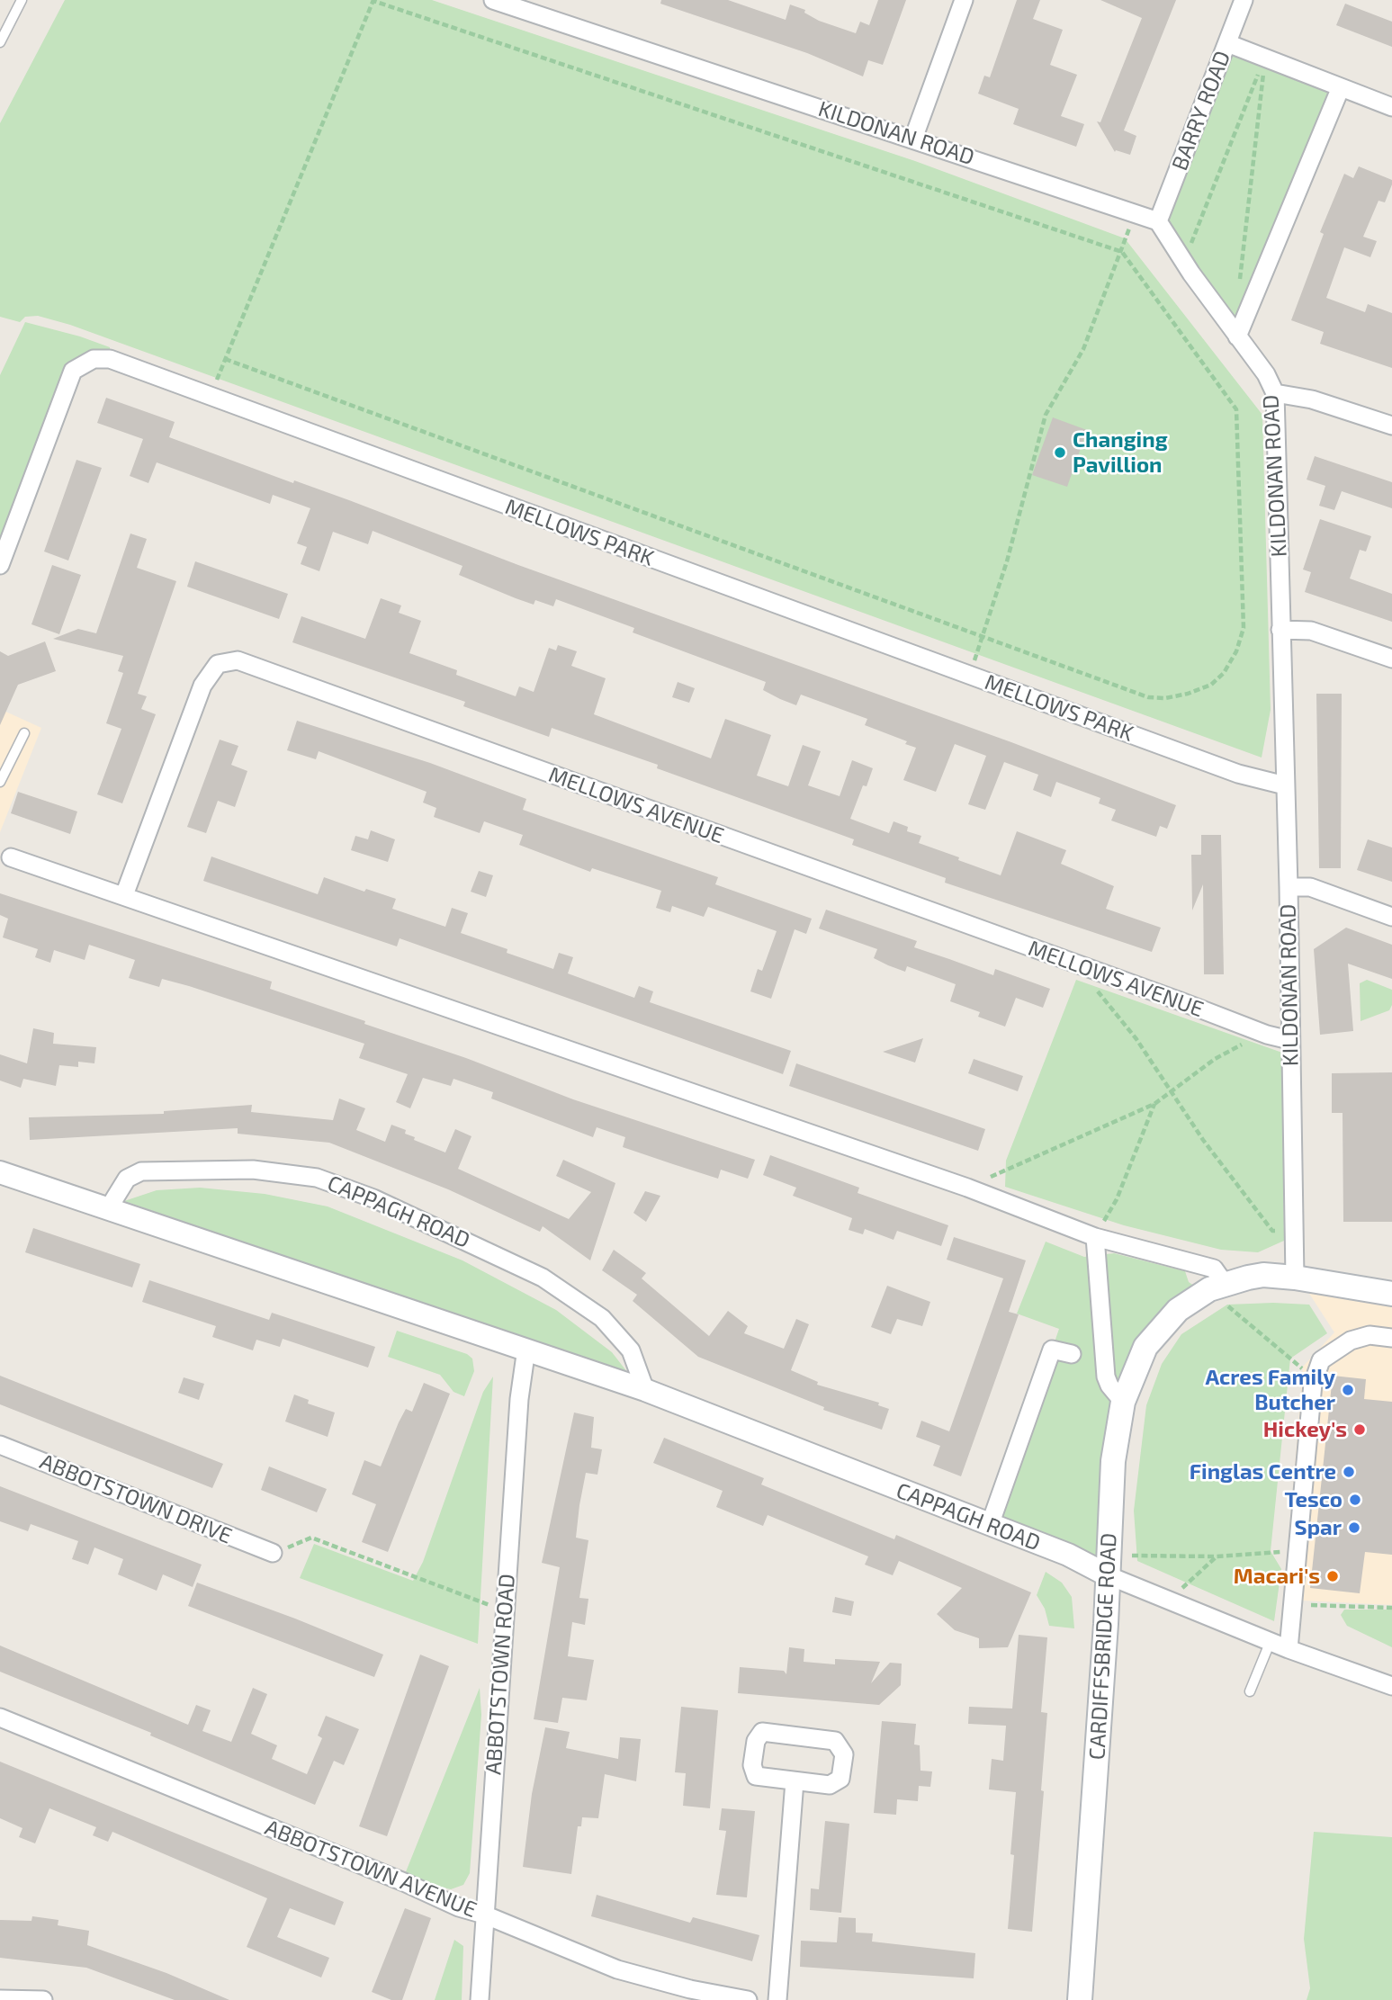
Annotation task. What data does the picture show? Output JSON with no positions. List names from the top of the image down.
{
  "streets": {
    "main road": ["CARDIFFSBRIDGE ROAD"],
    "street": [
      "BARRY ROAD",
      "KILDONAN ROAD",
      "MELLOWS PARK",
      "MELLOWS AVENUE",
      "CAPPAGH ROAD",
      "ABBOTSTOWN DRIVE",
      "ABBOTSTOWN ROAD",
      "ABBOTSTOWN AVENUE"
    ]
  },
  "crossings": [
    ["BARRY ROAD", "KILDONAN ROAD"],
    ["KILDONAN ROAD", "MELLOWS PARK"],
    ["KILDONAN ROAD", "MELLOWS AVENUE"],
    ["KILDONAN ROAD", "CARDIFFSBRIDGE ROAD"],
    ["CAPPAGH ROAD", "CARDIFFSBRIDGE ROAD"],
    ["CAPPAGH ROAD", "ABBOTSTOWN ROAD"],
    ["ABBOTSTOWN ROAD", "ABBOTSTOWN AVENUE"]
  ],
  "places": [
    "Changing Pavillion",
    "Acres Family Butcher",
    "Hickey's",
    "Finglas Centre",
    "Tesco",
    "Spar",
    "Macari's"
  ]
}
